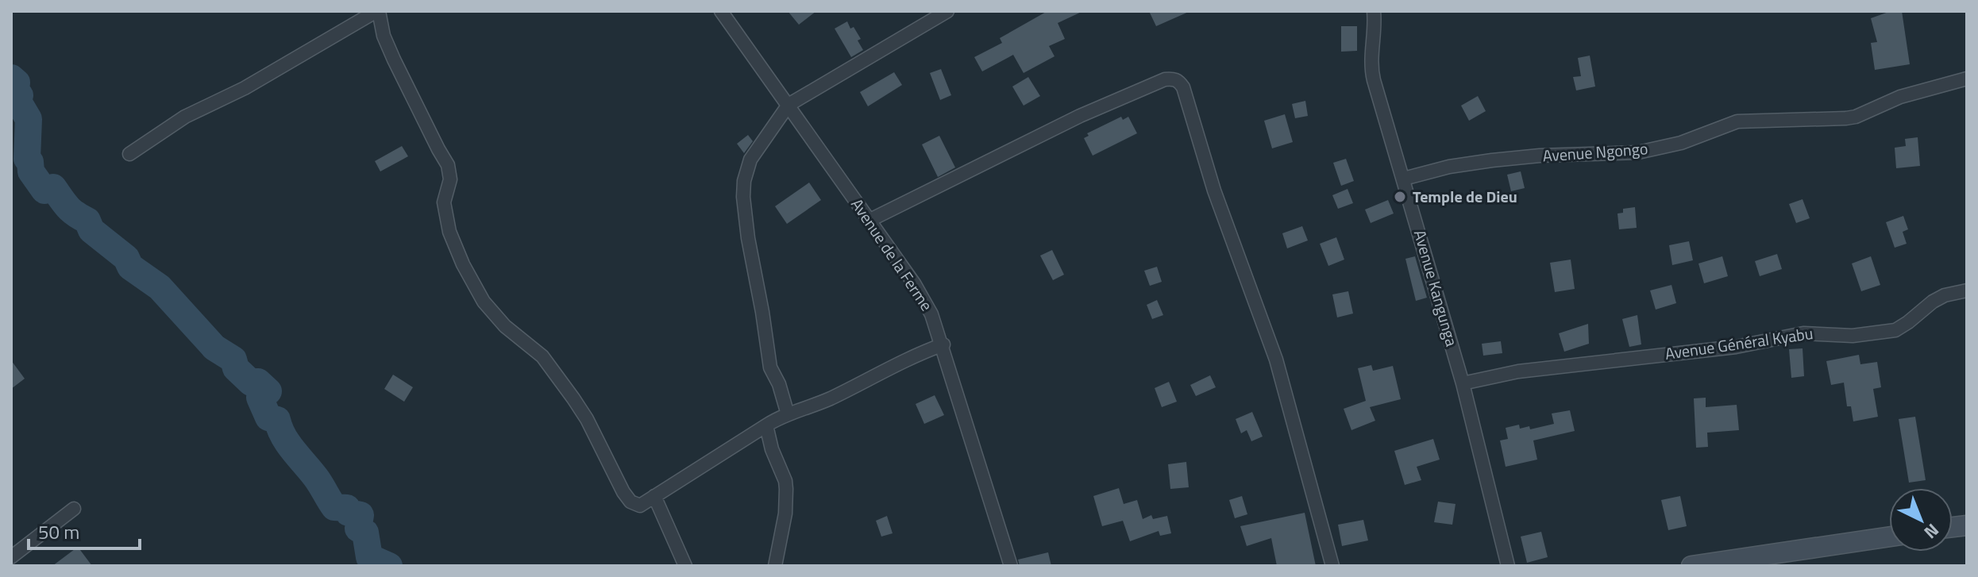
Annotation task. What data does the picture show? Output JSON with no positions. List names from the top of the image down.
{
  "streets": {
    "street": [
      "Avenue Ngongo",
      "Avenue de la Ferme",
      "Avenue Kangunga",
      "Avenue Général Kyabu"
    ]
  },
  "crossings": [
    ["Avenue Ngongo", "Avenue Kangunga"],
    ["Avenue Kangunga", "Avenue Général Kyabu"]
  ],
  "places": ["Temple de Dieu"],
  "scale_bar": "50 m",
  "north": "bottom right"
}
